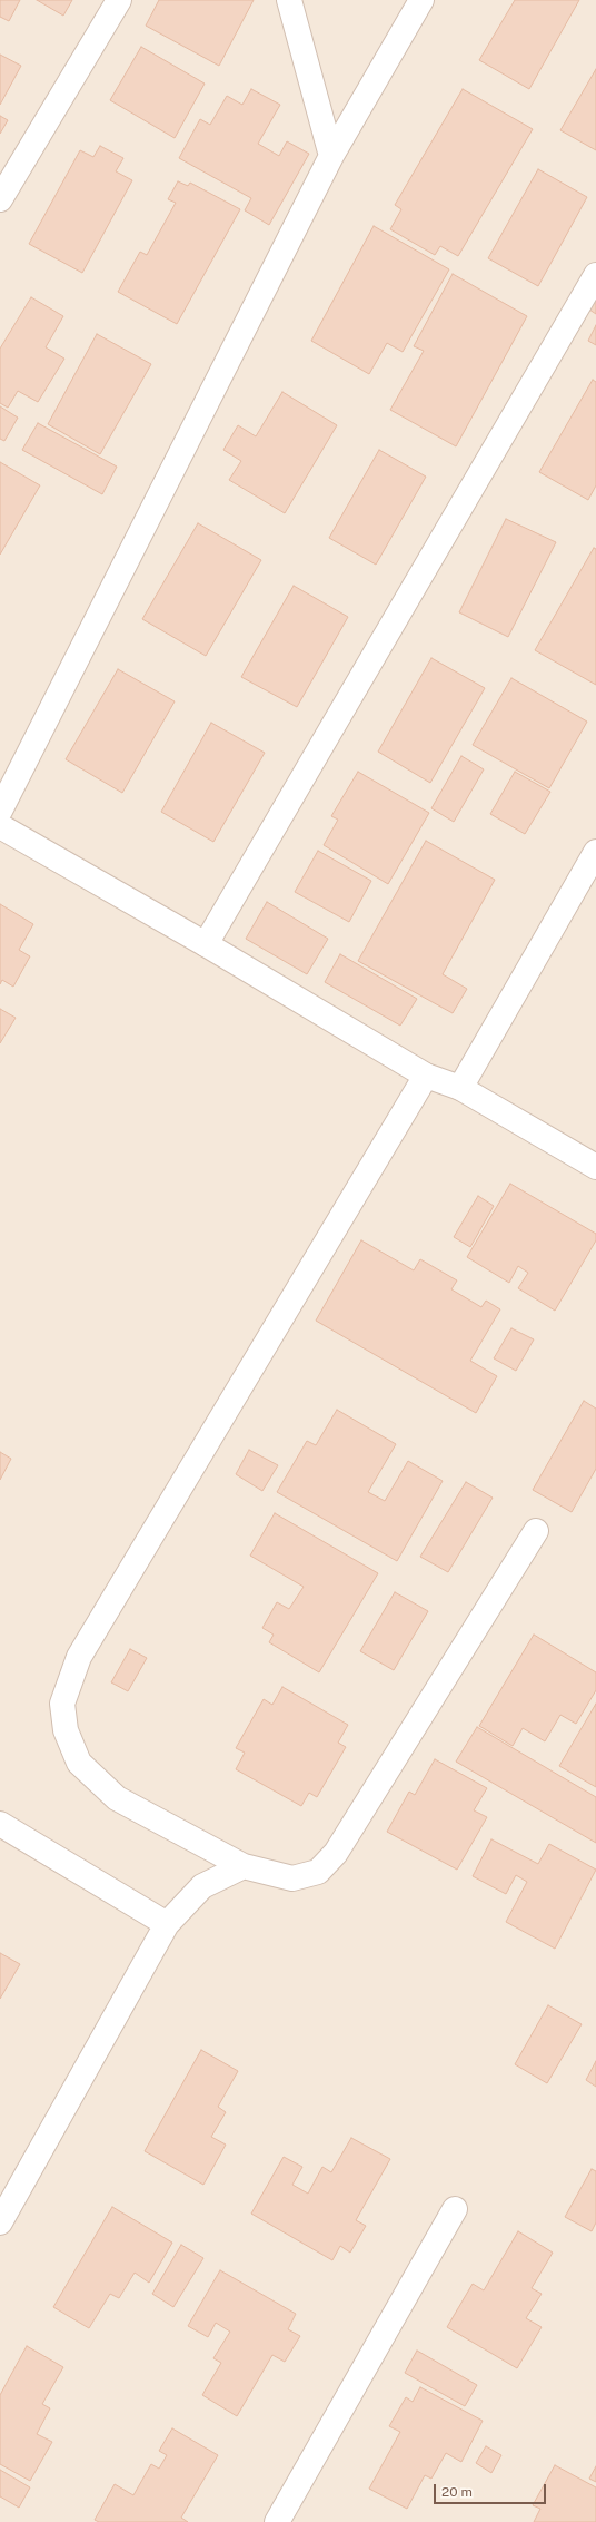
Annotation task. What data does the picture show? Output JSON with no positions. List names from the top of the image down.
{
  "scale_bar": "20 m"
}
